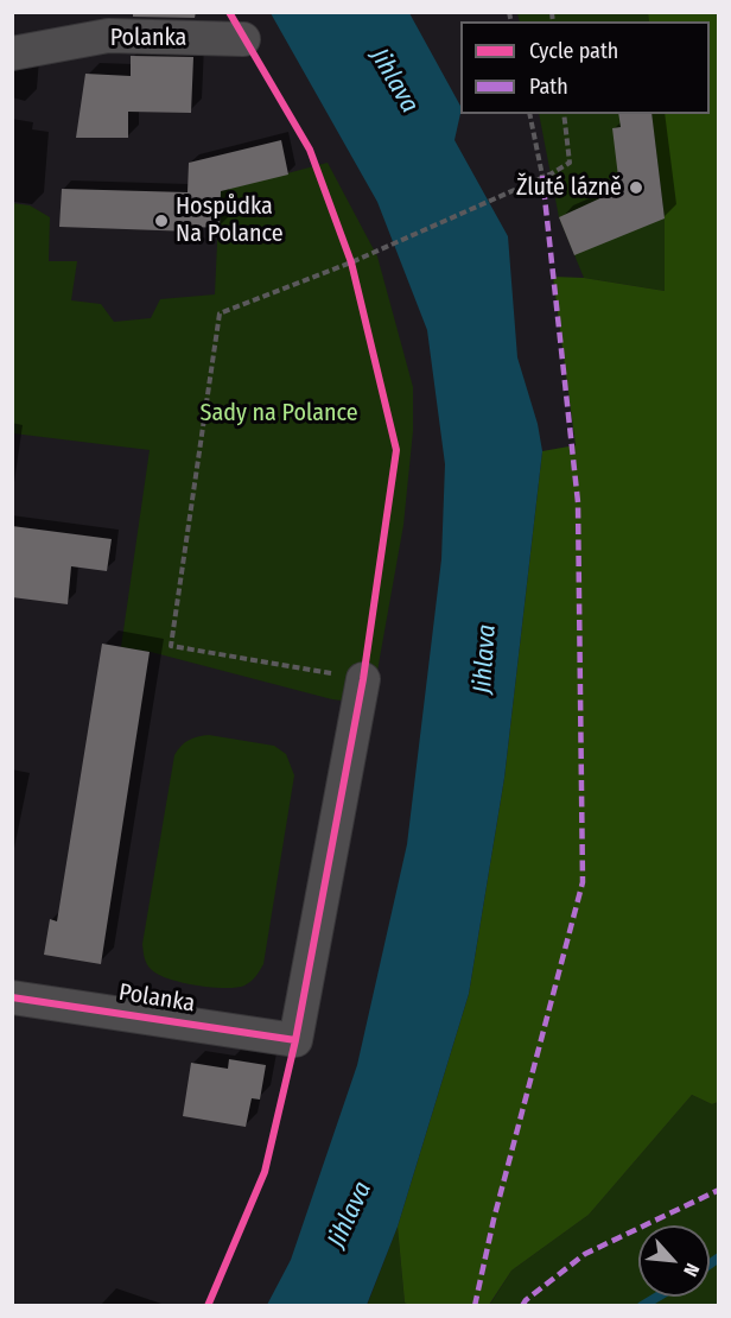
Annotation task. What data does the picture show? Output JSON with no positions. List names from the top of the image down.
{
  "streets": {
    "street": ["Polanka"]
  },
  "water": ["Jihlava"],
  "parks": ["Sady na Polance"],
  "places": ["Žluté lázně", "Hospůdka Na Polance"],
  "legend": ["Cycle path", "Path"],
  "north": "bottom right"
}
